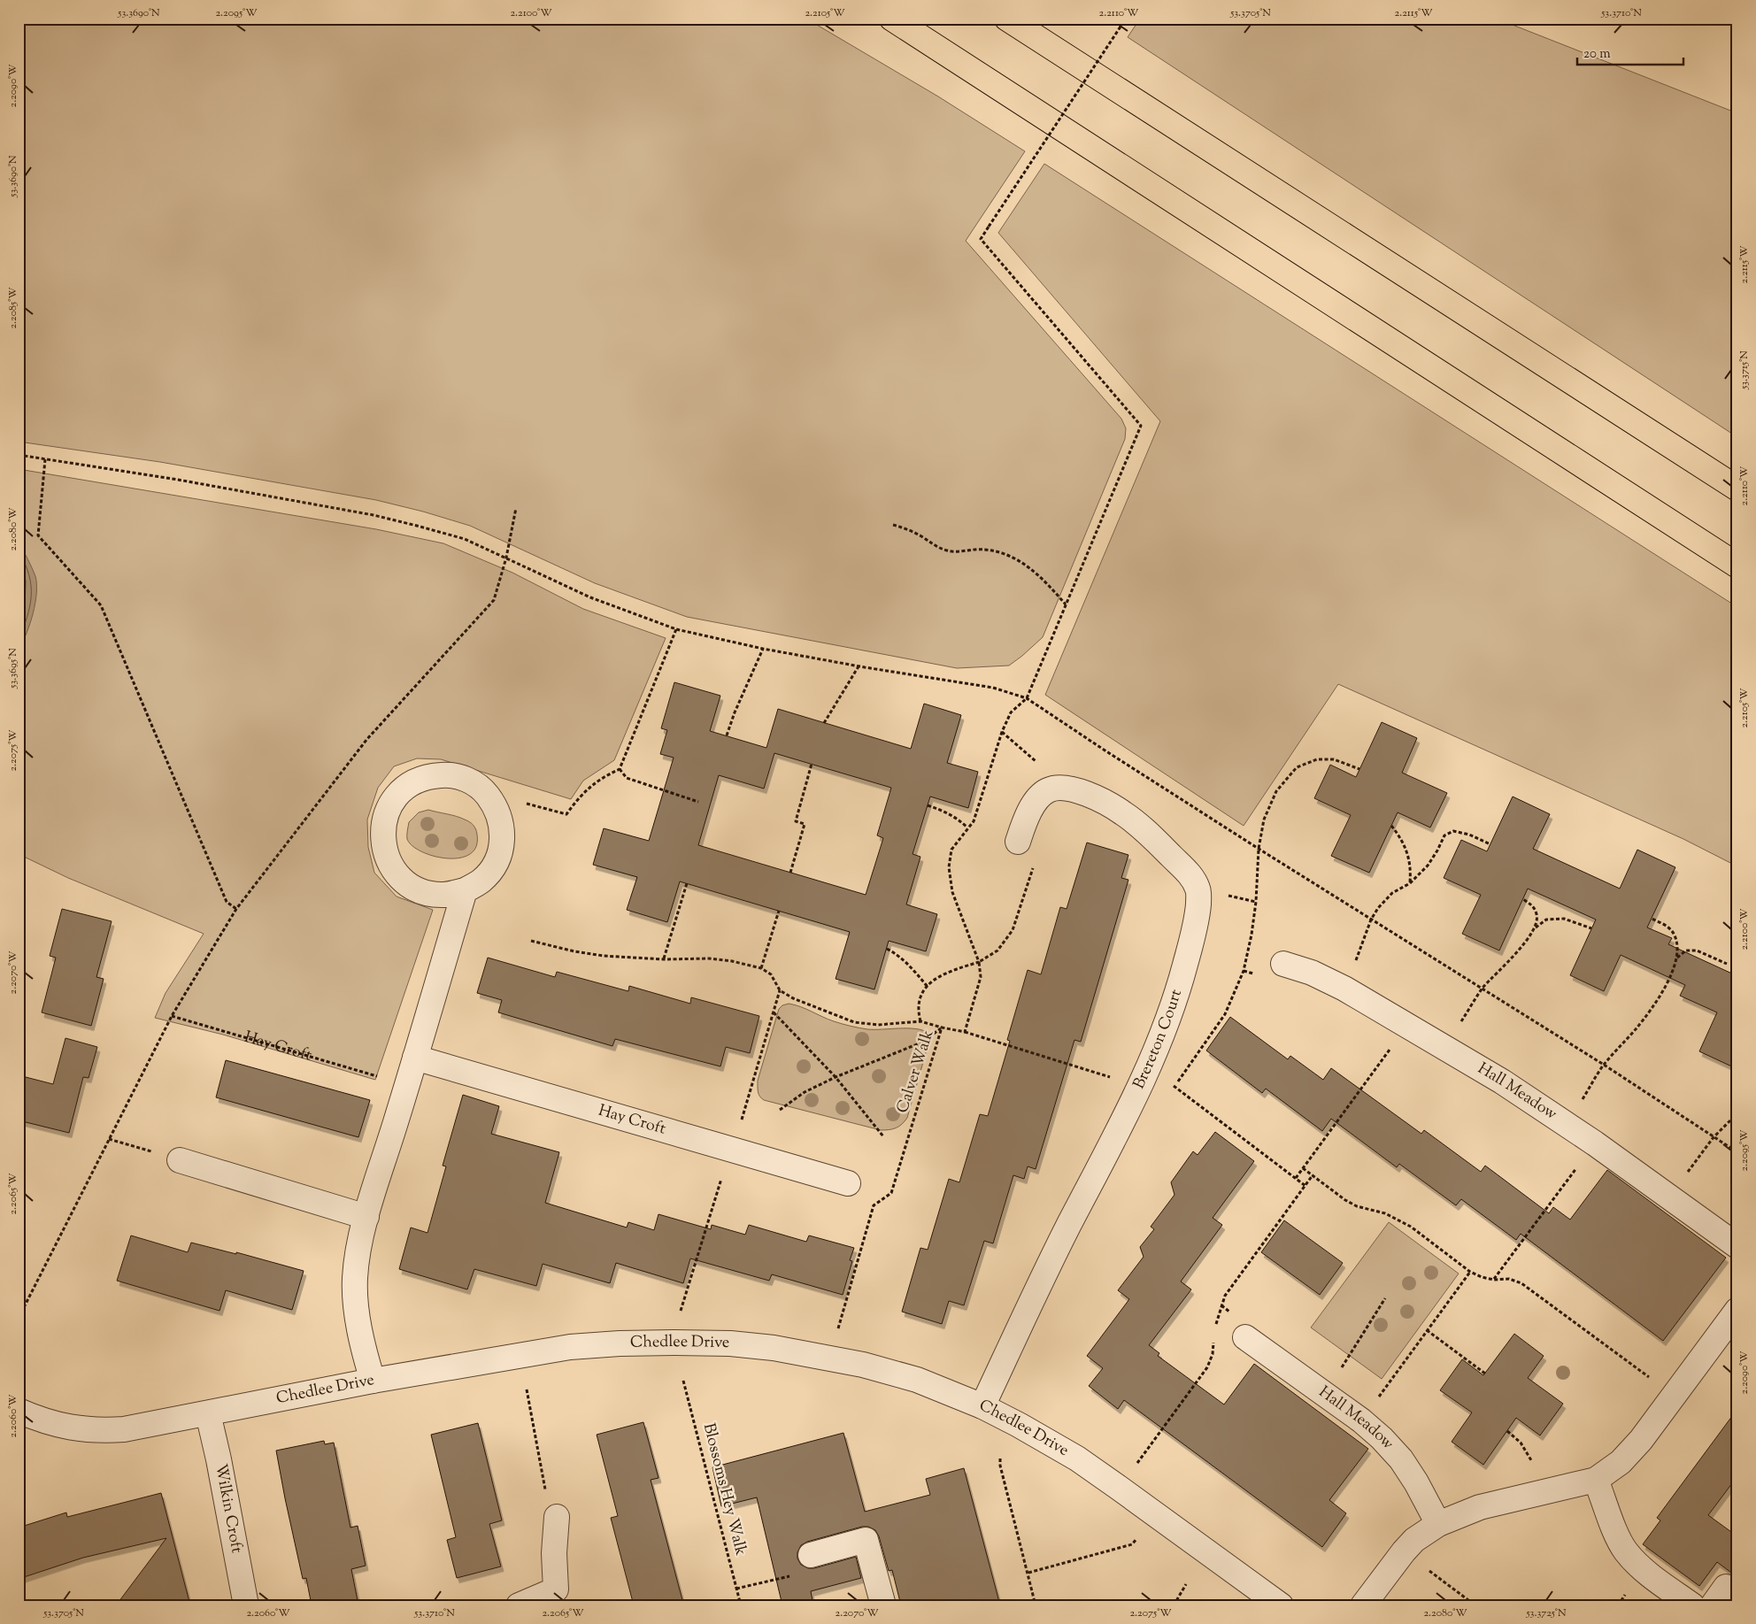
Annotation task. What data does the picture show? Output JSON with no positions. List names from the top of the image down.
{
  "streets": {
    "street": [
      "Brereton Court",
      "Hay Croft",
      "Hall Meadow",
      "Chedlee Drive",
      "Wilkin Croft"
    ],
    "path": ["Calver Walk", "Blossoms Hey Walk"]
  },
  "crossings": [
    ["Brereton Court", "Calver Walk"],
    ["Brereton Court", "Chedlee Drive"],
    ["Chedlee Drive", "Wilkin Croft"]
  ],
  "scale_bar": "20 m",
  "coordinates": [
    "53.3690°N",
    "2.2095°W",
    "2.2100°W",
    "2.2105°W",
    "2.2110°W",
    "53.3705°N",
    "2.2115°W",
    "53.3710°N",
    "2.2090°W",
    "2.2085°W",
    "53.3715°N",
    "2.2080°W",
    "53.3695°N",
    "2.2075°W",
    "2.2070°W",
    "2.2065°W",
    "2.2060°W",
    "53.3725°N"
  ]
}
